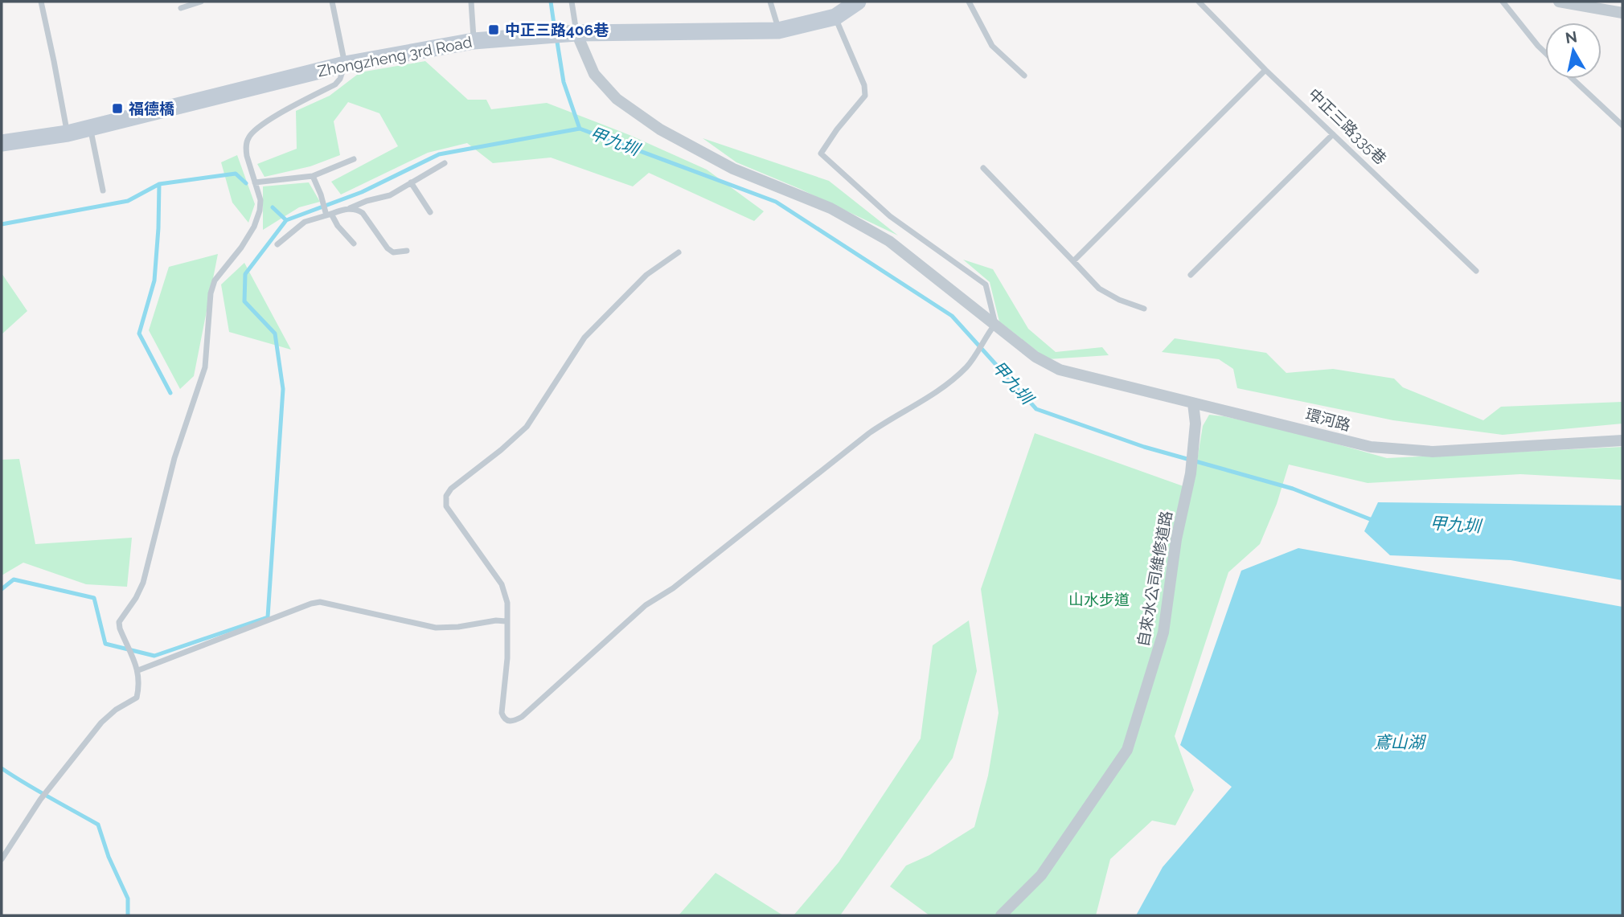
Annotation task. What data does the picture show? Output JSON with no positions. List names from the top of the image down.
{
  "streets": {
    "street": ["Zhongzheng 3rd Road", "環河路", "自來水公司維修道路"],
    "lane": ["中正三路335巷"]
  },
  "crossings": [
    ["Zhongzheng 3rd Road", "環河路"],
    ["環河路", "自來水公司維修道路"]
  ],
  "water": ["甲九圳", "鳶山湖"],
  "parks": ["山水步道"],
  "places": {
    "transit": ["中正三路406巷", "福德橋"]
  },
  "north": "top"
}
